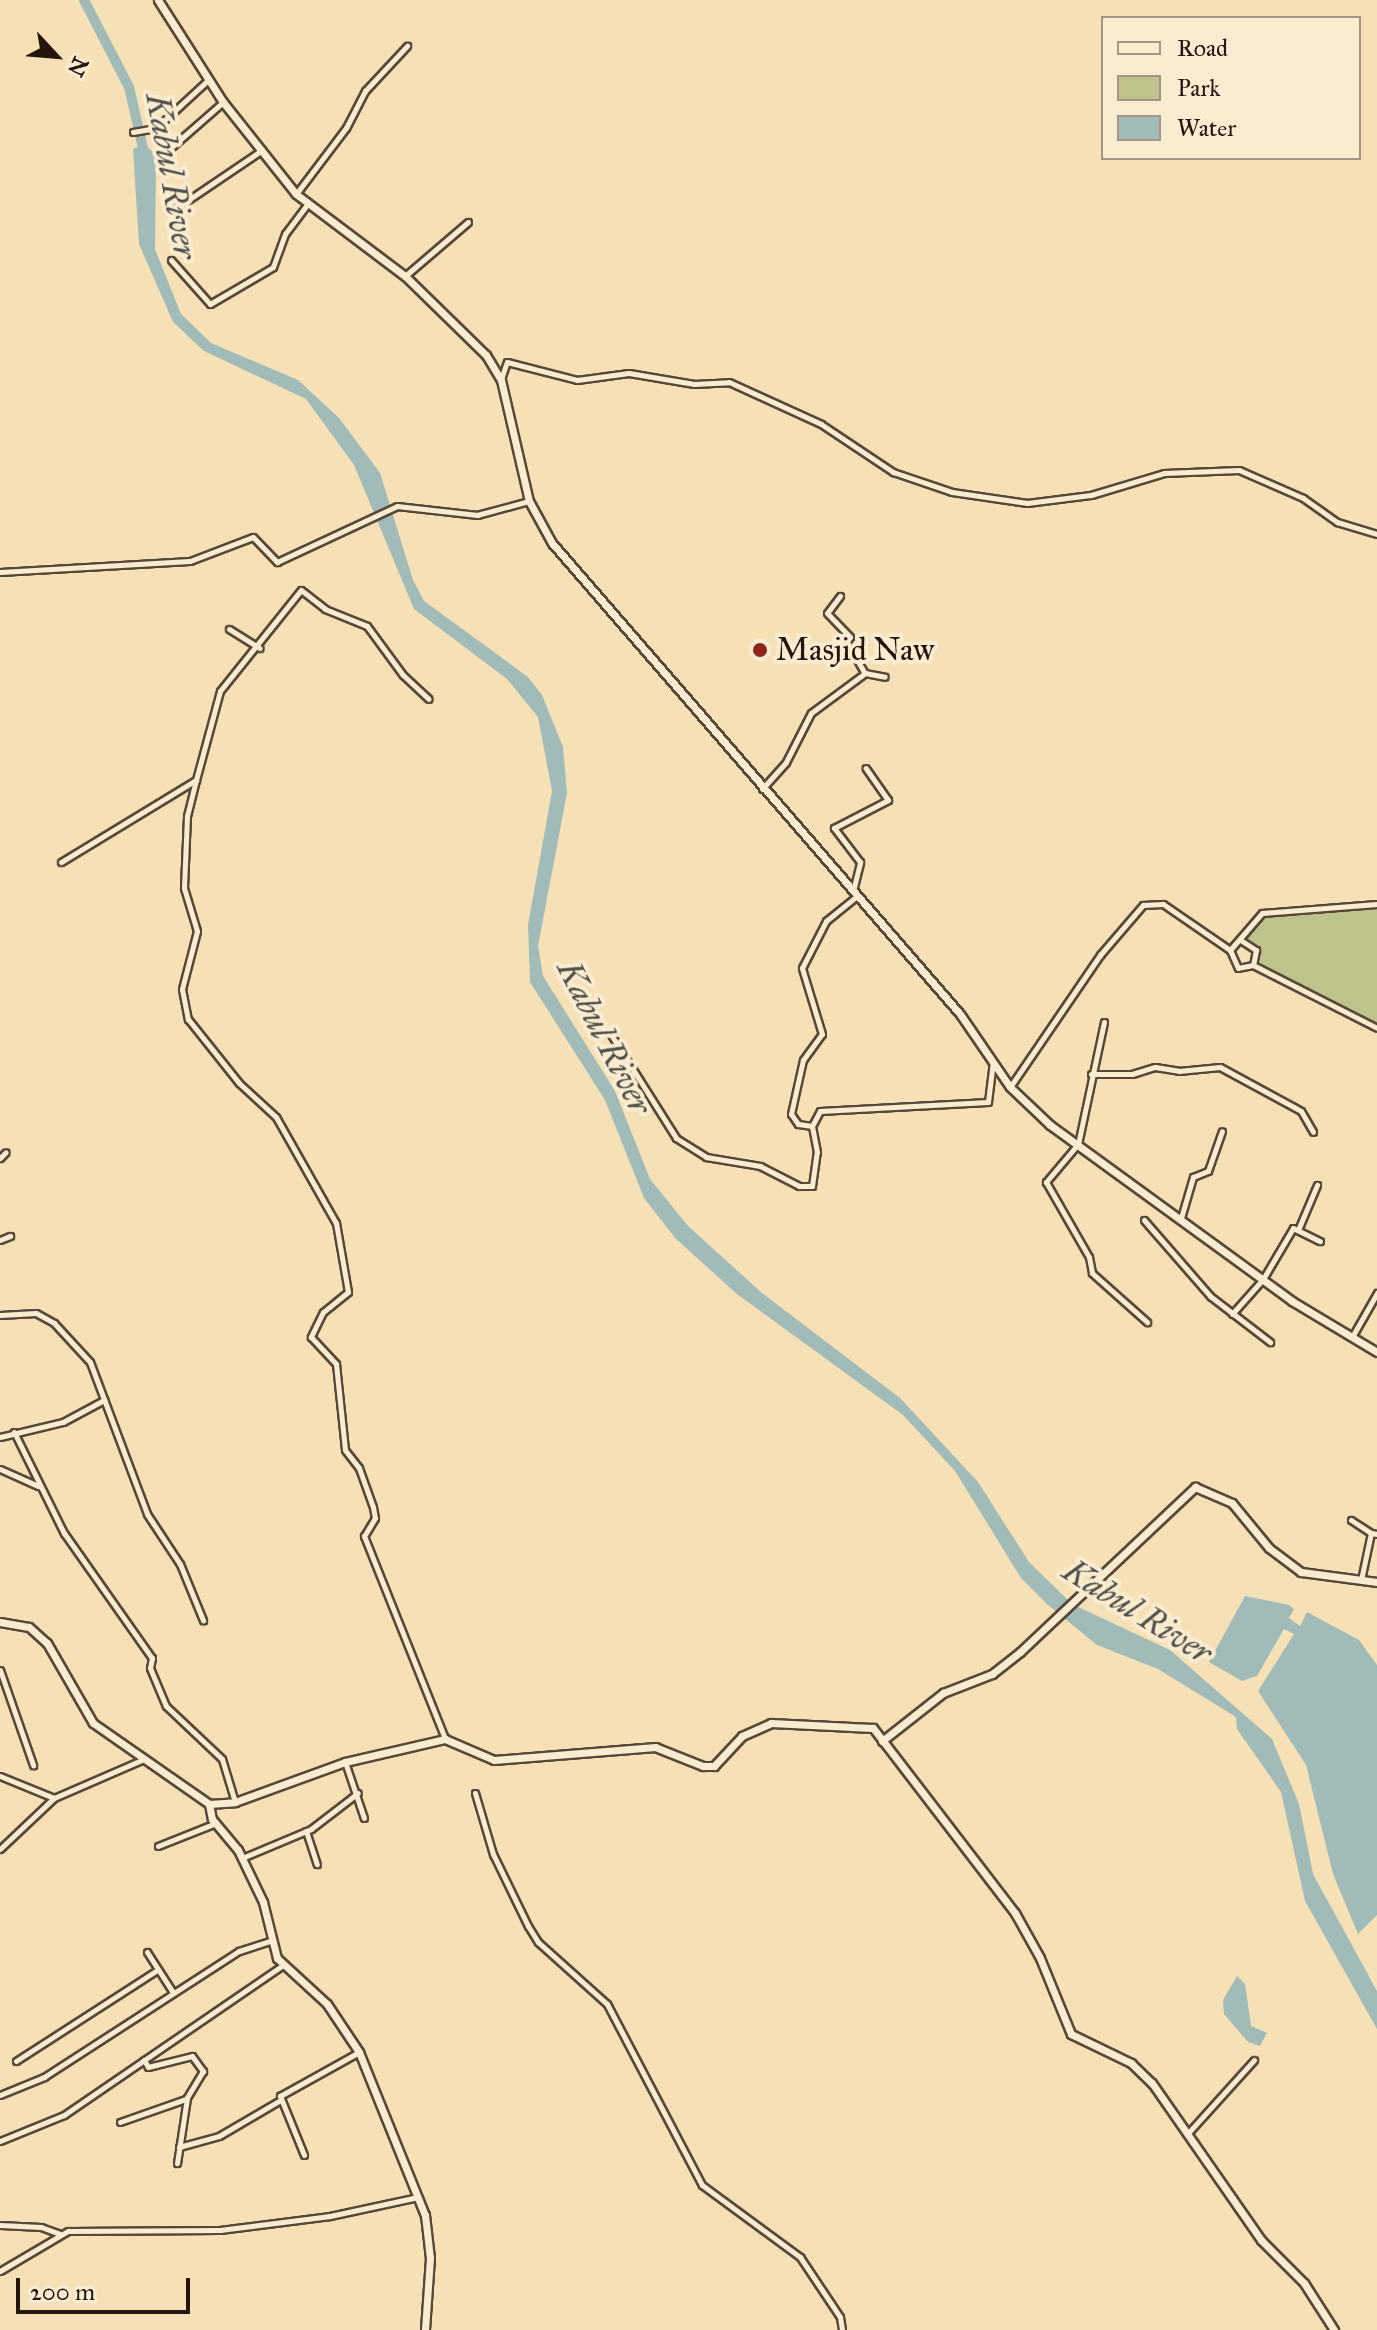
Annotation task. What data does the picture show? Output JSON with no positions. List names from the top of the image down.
{
  "water": ["Kabul River"],
  "places": ["Masjid Naw"],
  "legend": ["Road", "Park", "Water"],
  "scale_bar": "200 m",
  "north": "bottom right"
}
